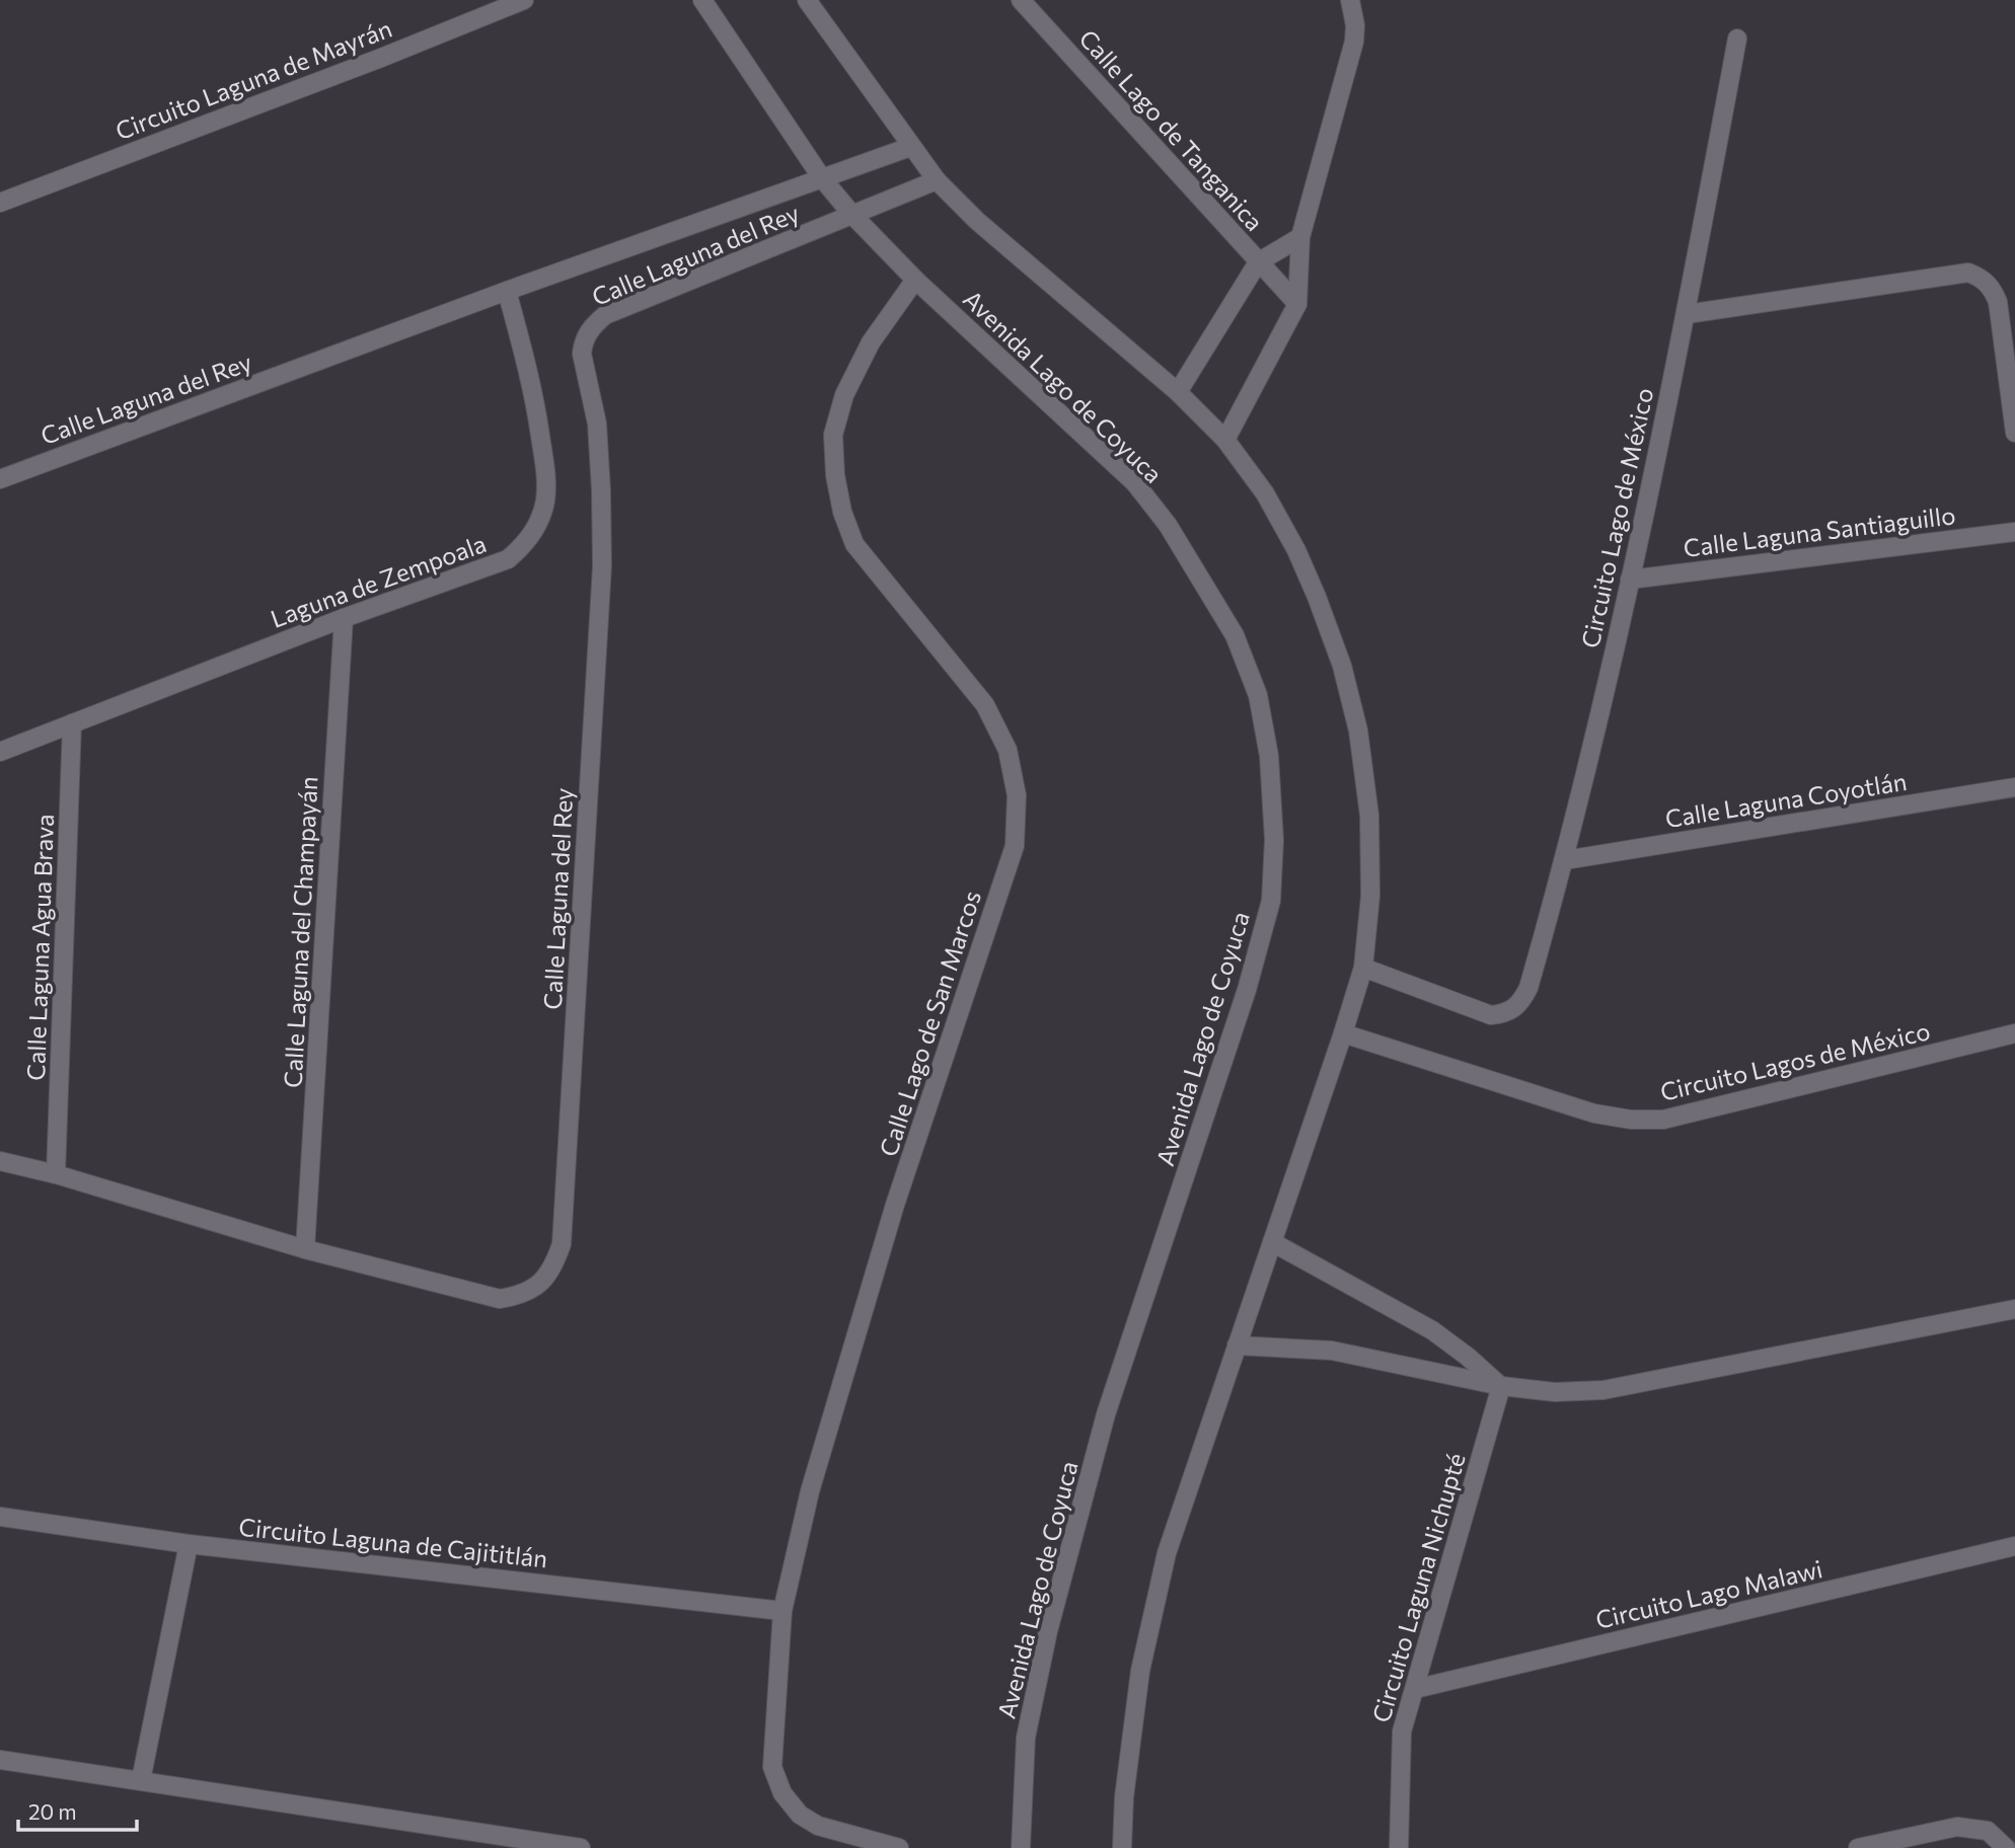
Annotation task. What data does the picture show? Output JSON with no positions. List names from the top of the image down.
{
  "streets": {
    "street": [
      "Circuito Laguna de Mayrán",
      "Calle Lago de Tanganica",
      "Calle Laguna del Rey",
      "Avenida Lago de Coyuca",
      "Circuito Lago de México",
      "Calle Laguna Santiaguillo",
      "Laguna de Zempoala",
      "Calle Laguna Coyotlán",
      "Calle Laguna del Champayán",
      "Calle Laguna Agua Brava",
      "Calle Lago de San Marcos",
      "Circuito Lagos de México",
      "Circuito Laguna de Cajititlán",
      "Circuito Laguna Nichupté",
      "Circuito Lago Malawi"
    ]
  },
  "crossings": [
    ["Calle Laguna del Rey", "Avenida Lago de Coyuca"],
    ["Calle Laguna del Rey", "Laguna de Zempoala"],
    ["Calle Laguna del Rey", "Calle Laguna del Champayán"],
    ["Calle Laguna del Rey", "Calle Laguna Agua Brava"],
    ["Avenida Lago de Coyuca", "Calle Lago de San Marcos"],
    ["Circuito Lago de México", "Calle Laguna Santiaguillo"],
    ["Circuito Lago de México", "Calle Laguna Coyotlán"],
    ["Laguna de Zempoala", "Calle Laguna del Champayán"],
    ["Laguna de Zempoala", "Calle Laguna Agua Brava"],
    ["Calle Lago de San Marcos", "Circuito Laguna de Cajititlán"],
    ["Circuito Laguna Nichupté", "Circuito Lago Malawi"]
  ],
  "scale_bar": "20 m"
}
